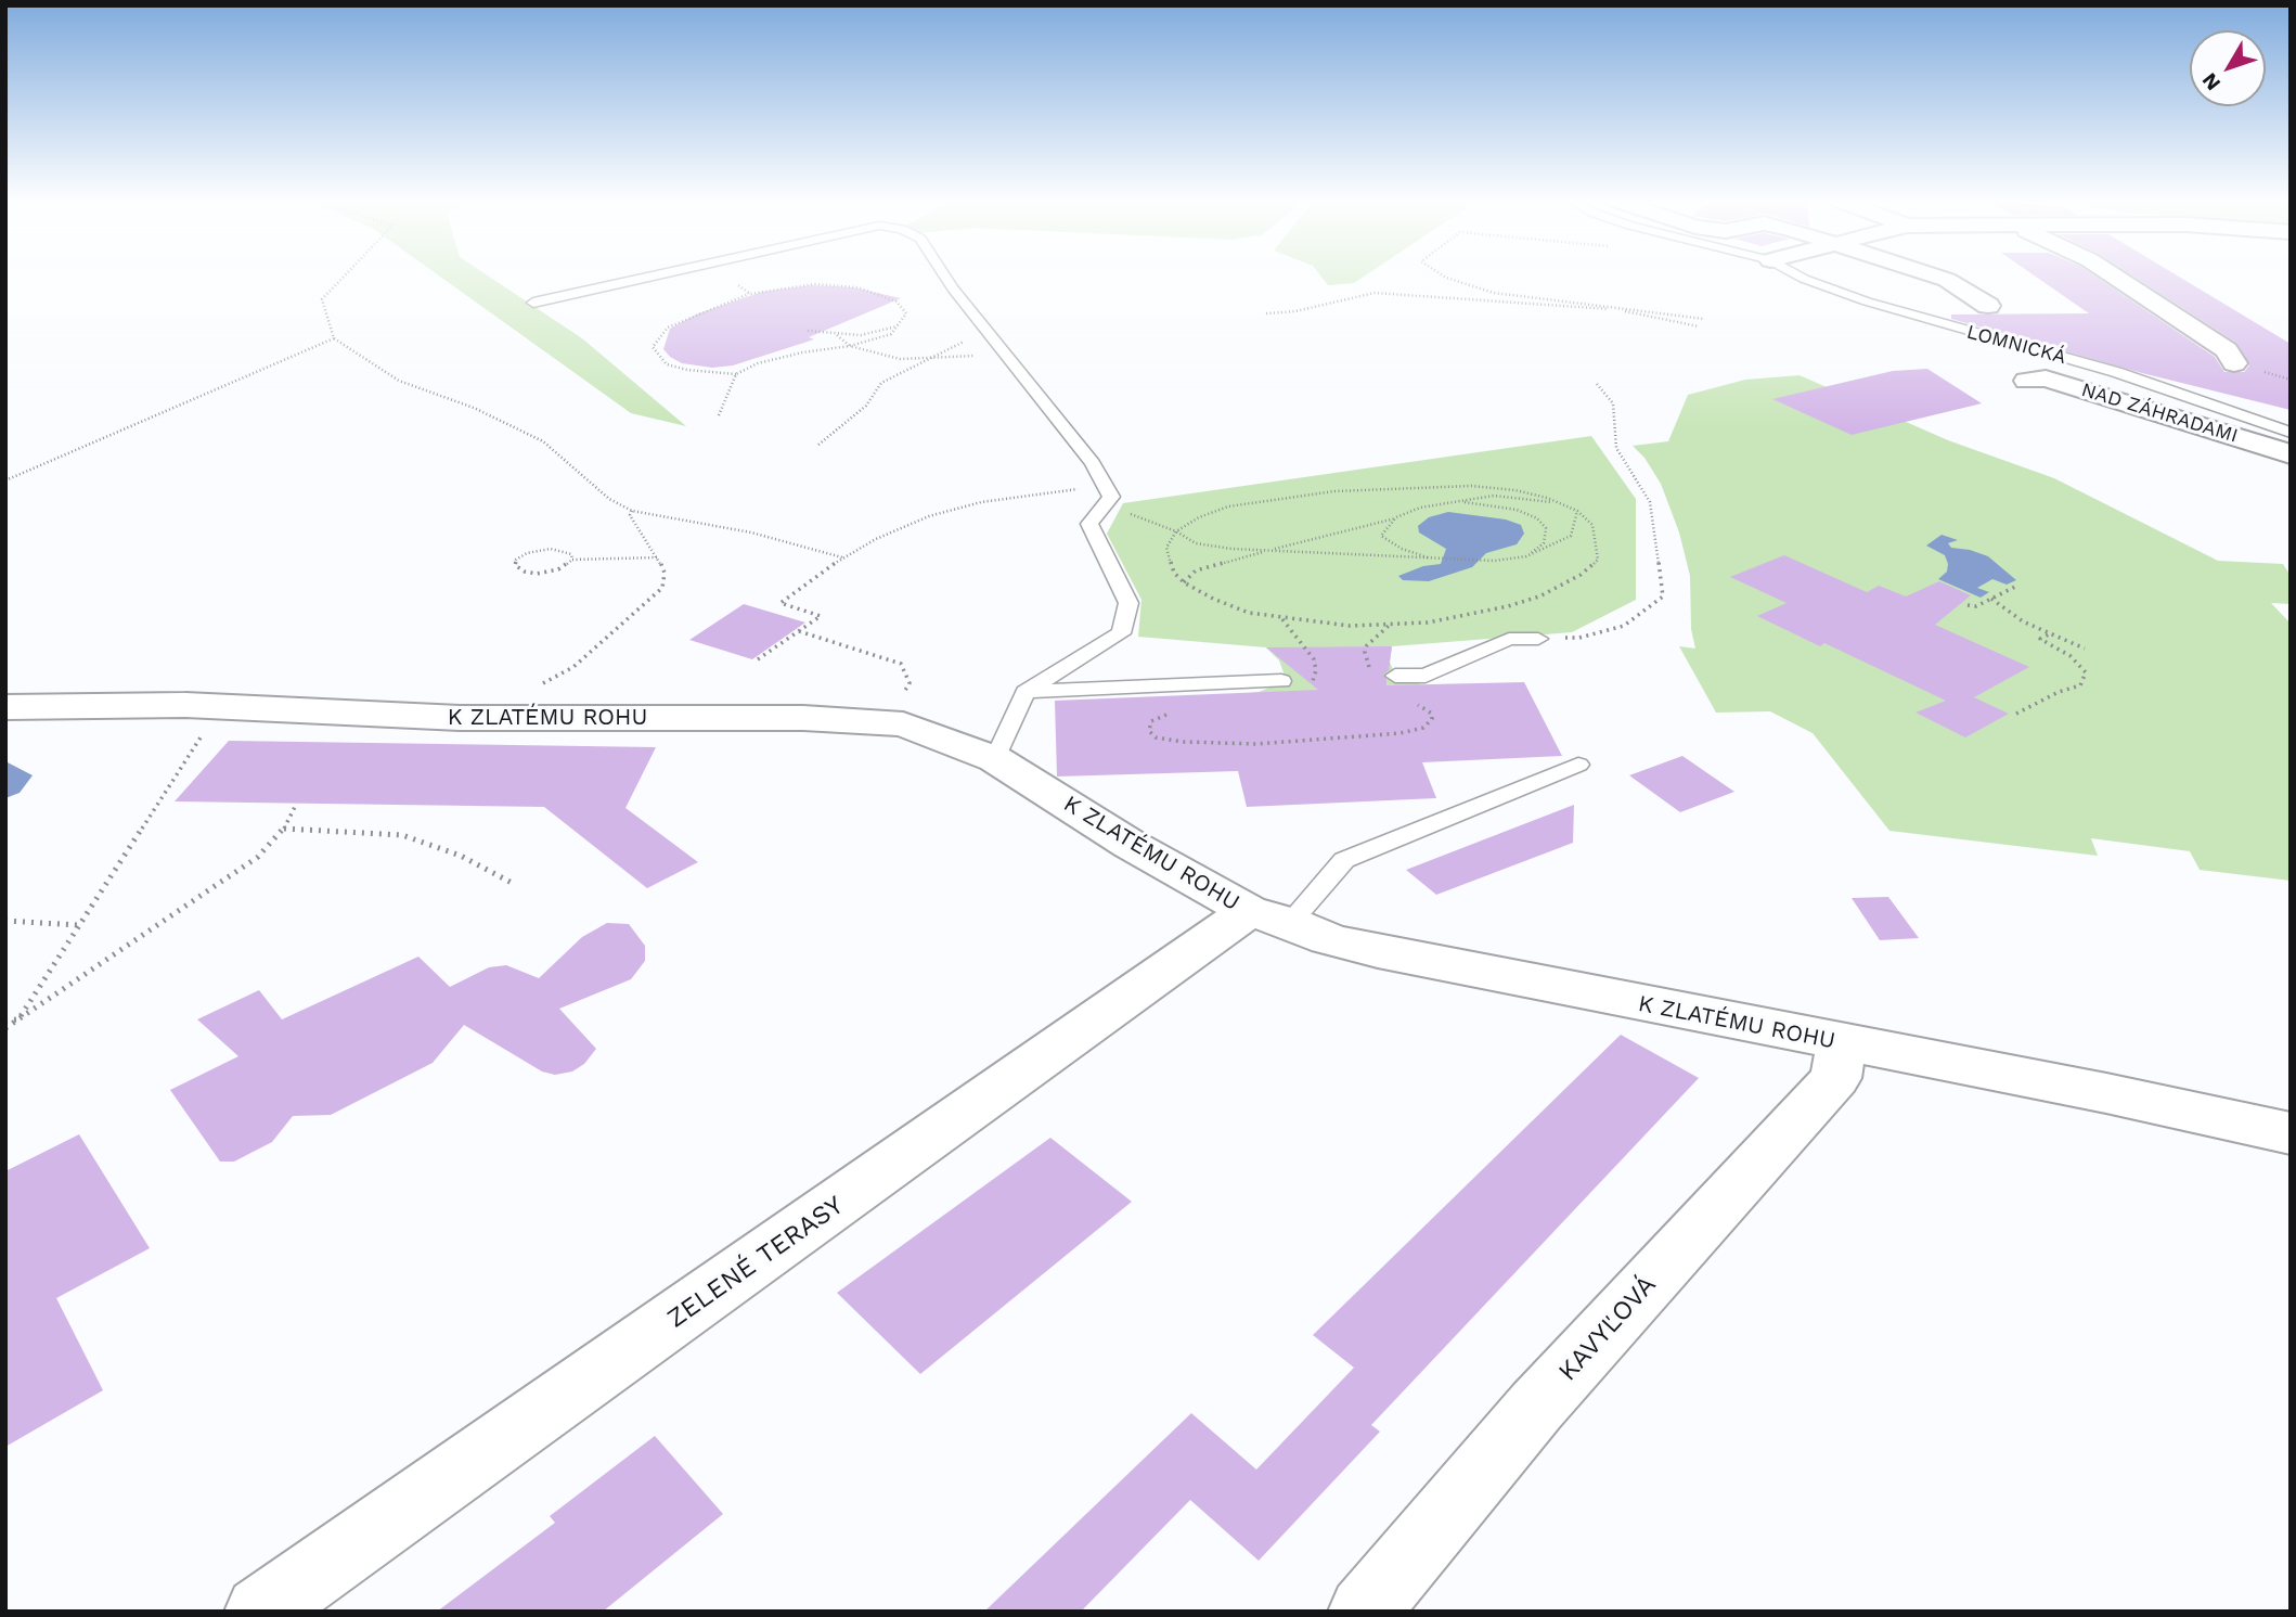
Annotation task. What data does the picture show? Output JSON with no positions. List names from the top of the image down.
{
  "streets": {
    "street": [
      "NAD ZÁHRADAMI",
      "K ZLATÉMU ROHU",
      "ZELENÉ TERASY",
      "KAVYĽOVÁ"
    ],
    "lane": ["LOMNICKÁ"]
  },
  "crossings": [
    ["K ZLATÉMU ROHU", "ZELENÉ TERASY"],
    ["K ZLATÉMU ROHU", "KAVYĽOVÁ"]
  ],
  "north": "bottom left"
}
